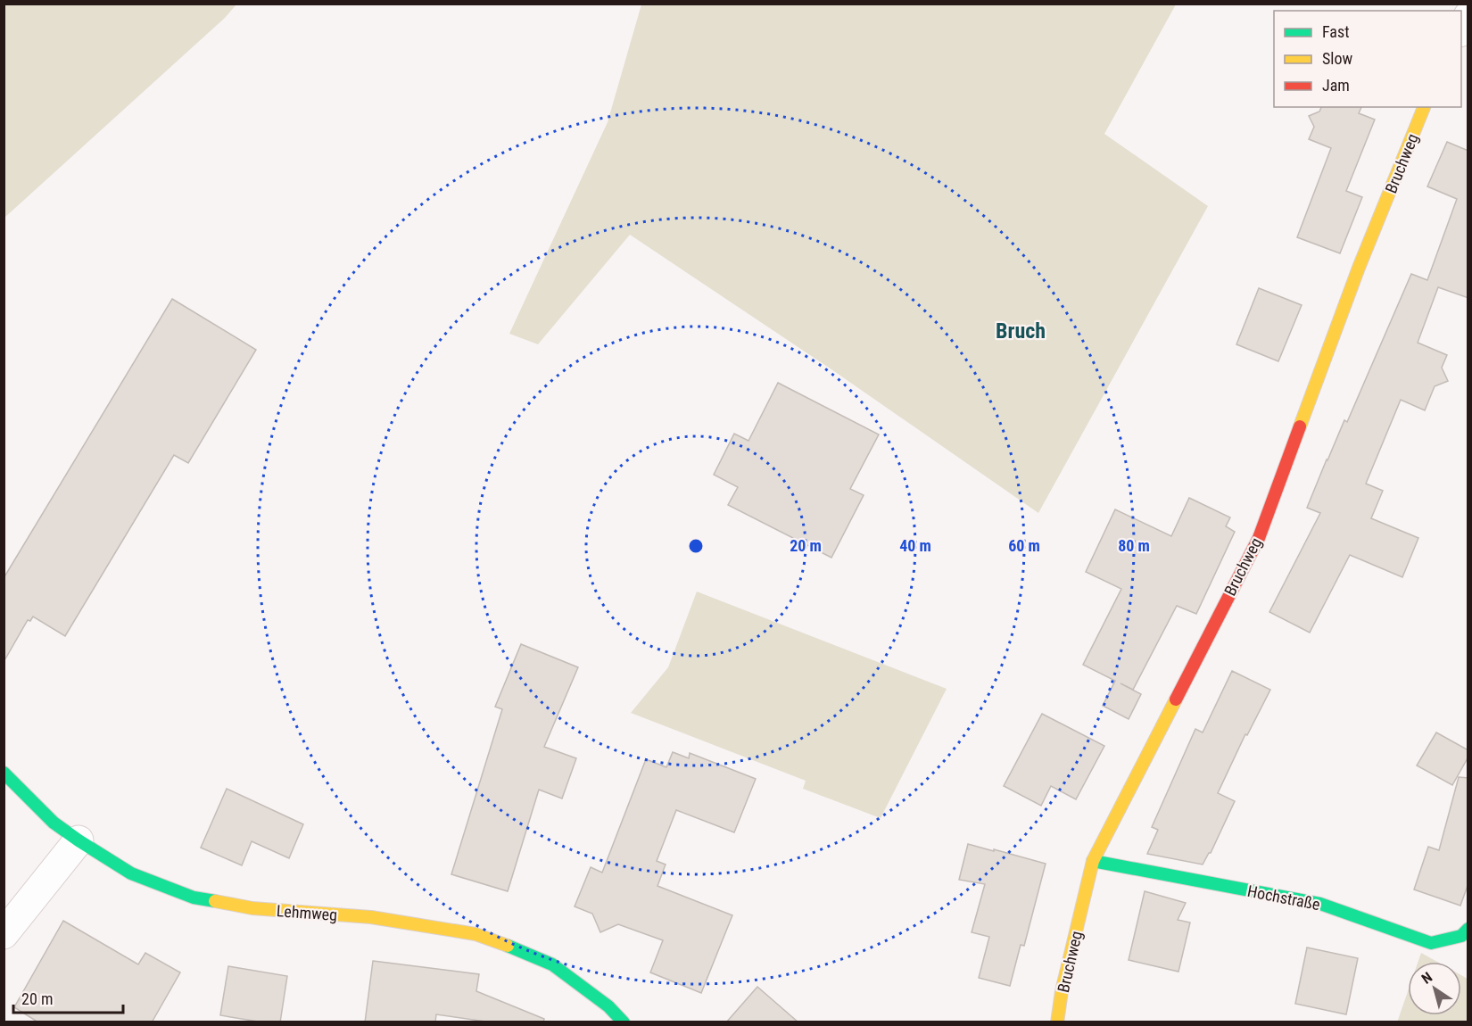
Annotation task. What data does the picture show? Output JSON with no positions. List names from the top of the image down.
{
  "streets": {
    "street": ["Bruchweg", "Hochstraße", "Lehmweg"]
  },
  "crossings": [
    ["Bruchweg", "Hochstraße"]
  ],
  "districts": ["Bruch"],
  "legend": ["Fast", "Slow", "Jam"],
  "scale_bar": "20 m",
  "north": "top left",
  "rings": [
    "20 m",
    "40 m",
    "60 m",
    "80 m"
  ]
}
